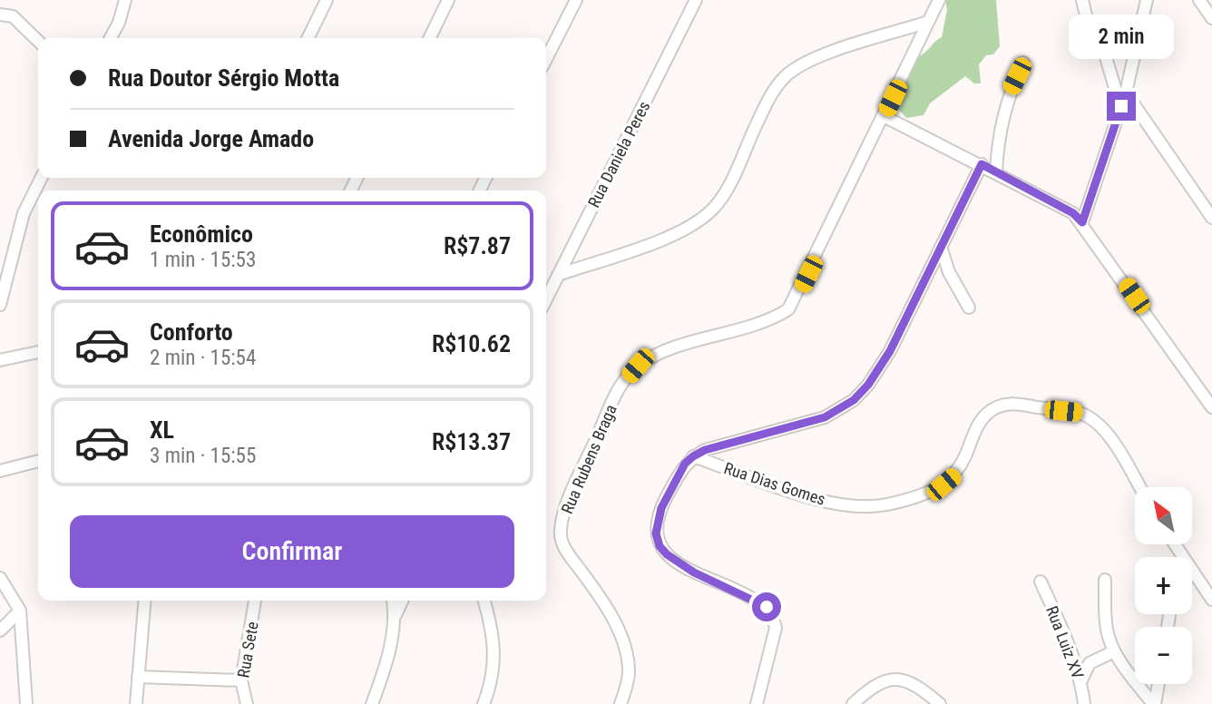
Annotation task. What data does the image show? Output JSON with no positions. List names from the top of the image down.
{
  "streets": {
    "street": [
      "Rua Daniela Peres",
      "Rua Rubens Braga",
      "Rua Dias Gomes",
      "Rua Luiz XV",
      "Rua Sete"
    ]
  },
  "north": "top left",
  "page": {
    "bubble": "2 min",
    "banner": ["Rua Doutor Sérgio Motta", "Avenida Jorge Amado"],
    "list": [
      {
        "name": "Econômico",
        "note": "1 min · 15:53",
        "value": "R$7.87"
      },
      {
        "name": "Conforto",
        "note": "2 min · 15:54",
        "value": "R$10.62"
      },
      {
        "name": "XL",
        "note": "3 min · 15:55",
        "value": "R$13.37"
      }
    ],
    "map_buttons": ["+", "−"],
    "buttons": "Confirmar"
  }
}
